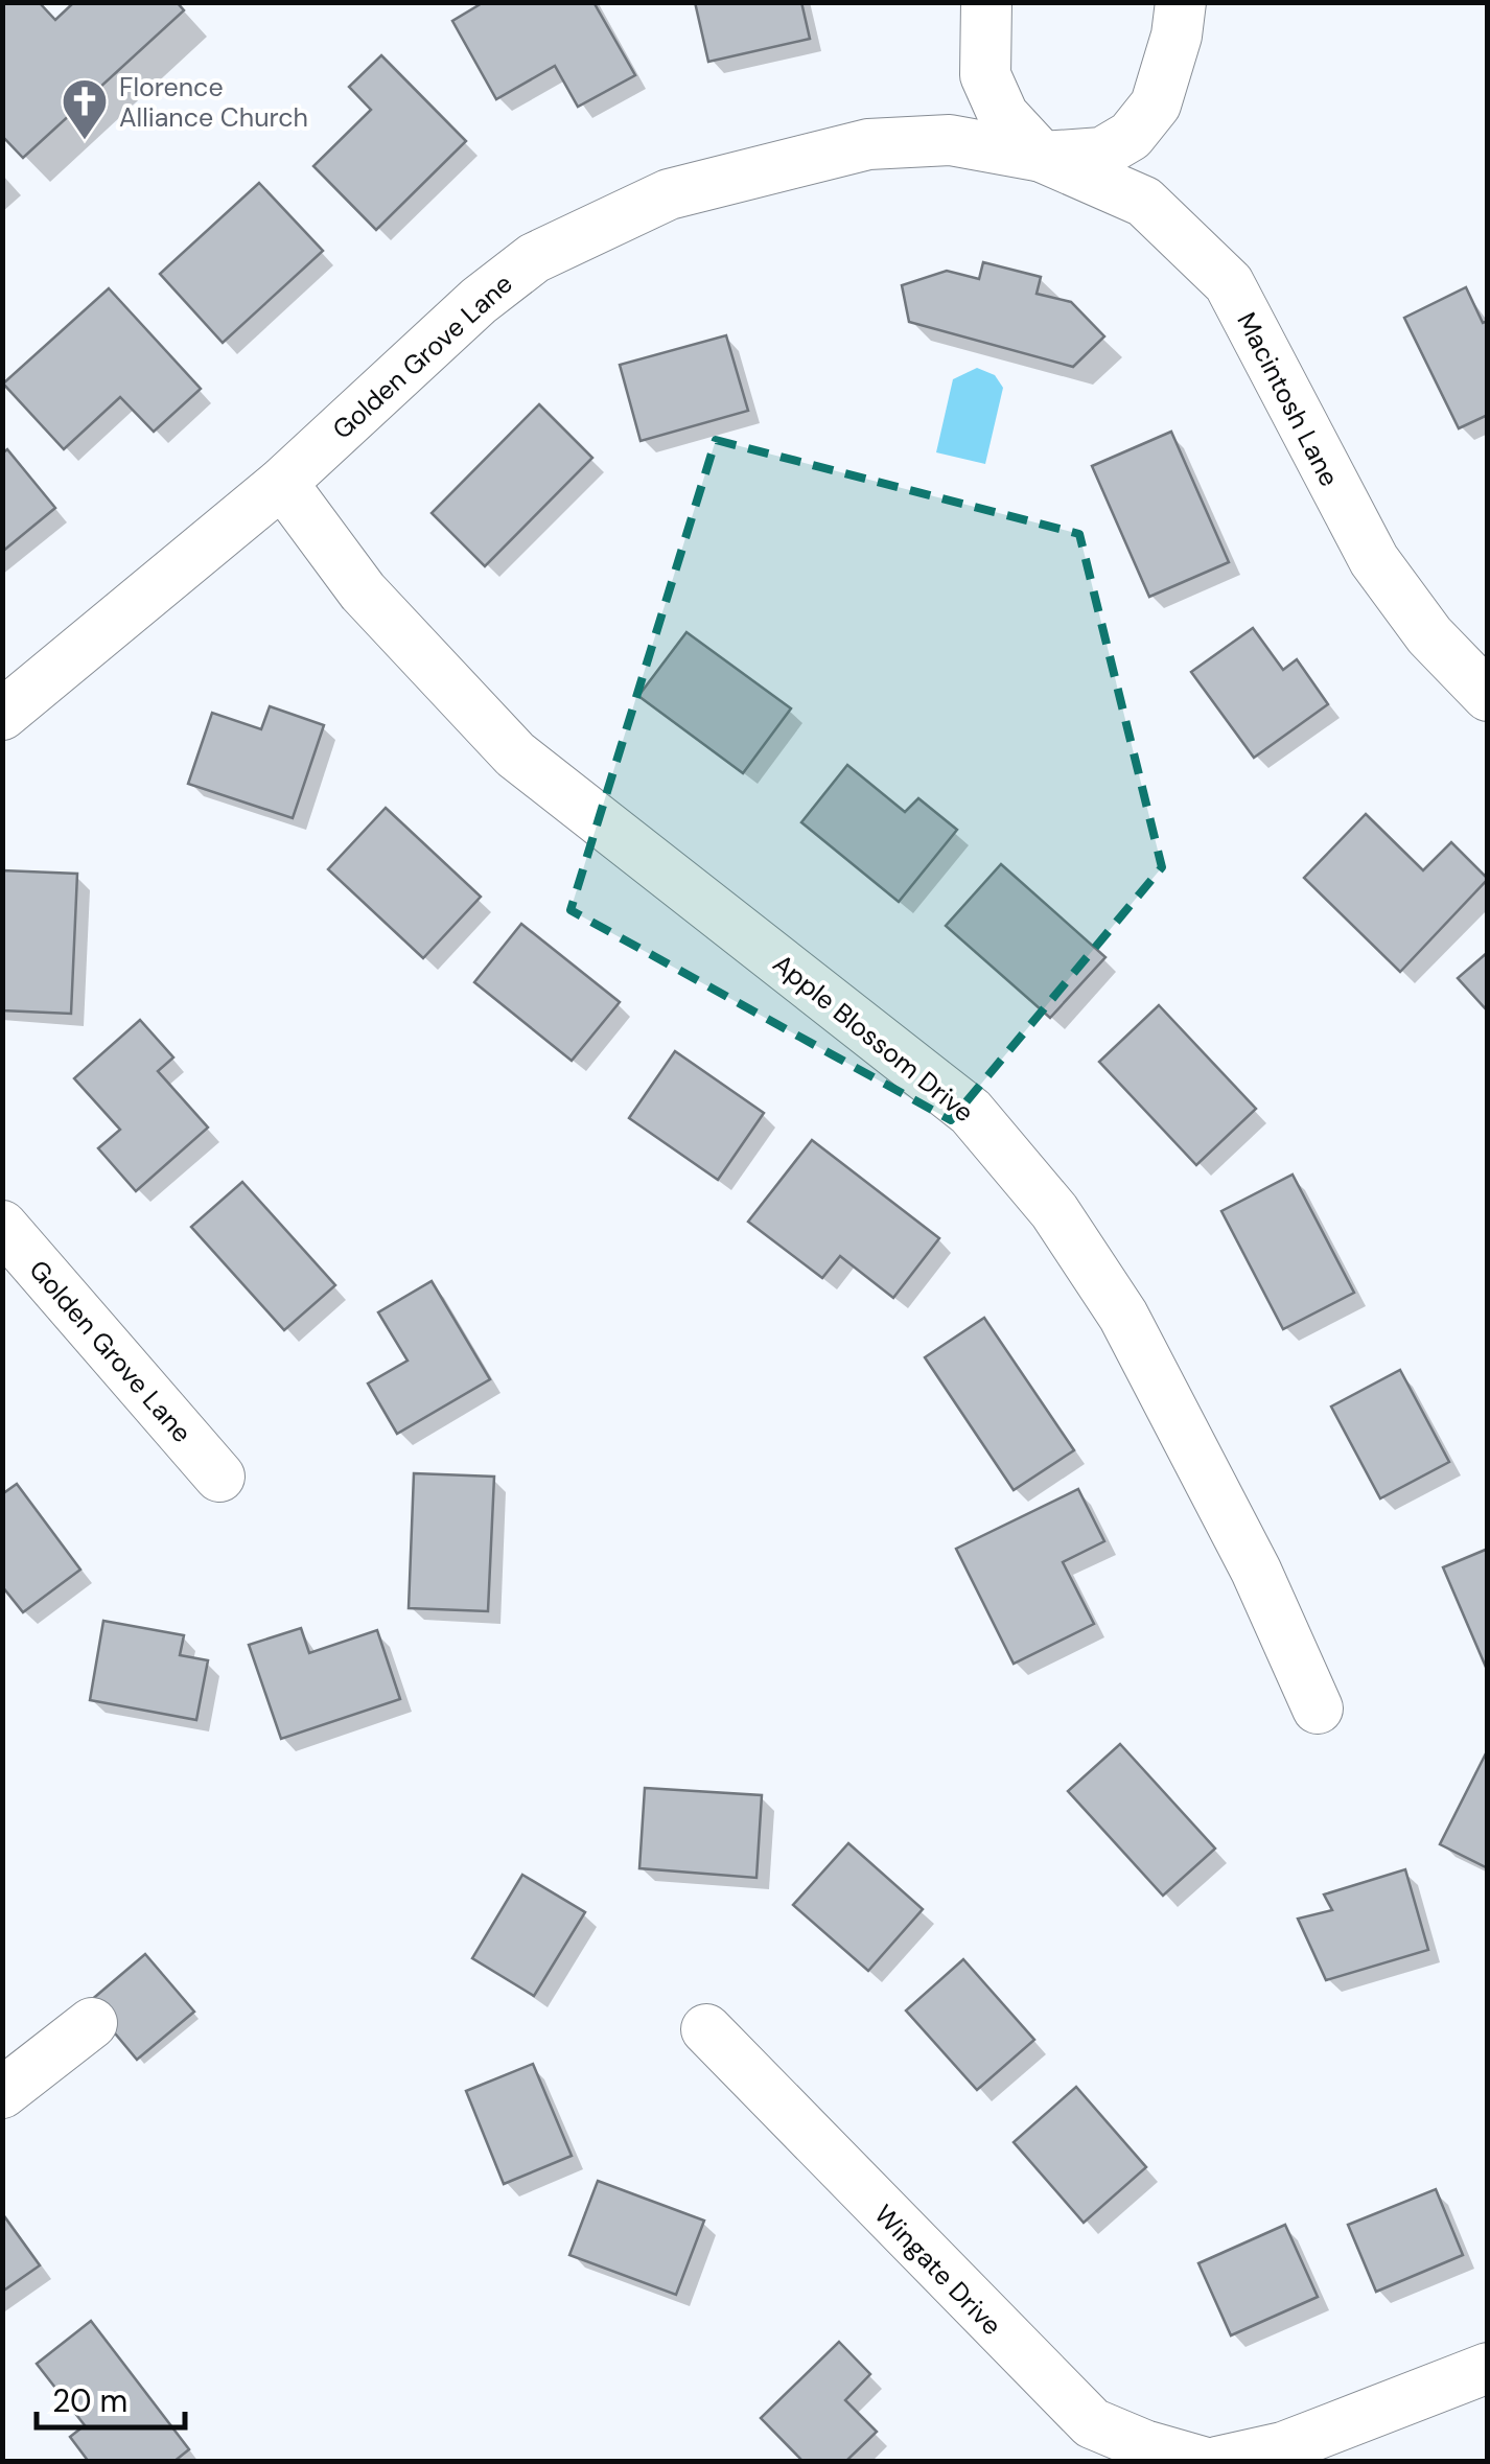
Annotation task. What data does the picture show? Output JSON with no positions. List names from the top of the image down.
{
  "streets": {
    "street": [
      "Golden Grove Lane",
      "Macintosh Lane",
      "Apple Blossom Drive",
      "Wingate Drive"
    ]
  },
  "crossings": [
    ["Golden Grove Lane", "Macintosh Lane"],
    ["Golden Grove Lane", "Apple Blossom Drive"]
  ],
  "places": {
    "church": ["Florence Alliance Church"]
  },
  "scale_bar": "20 m"
}
